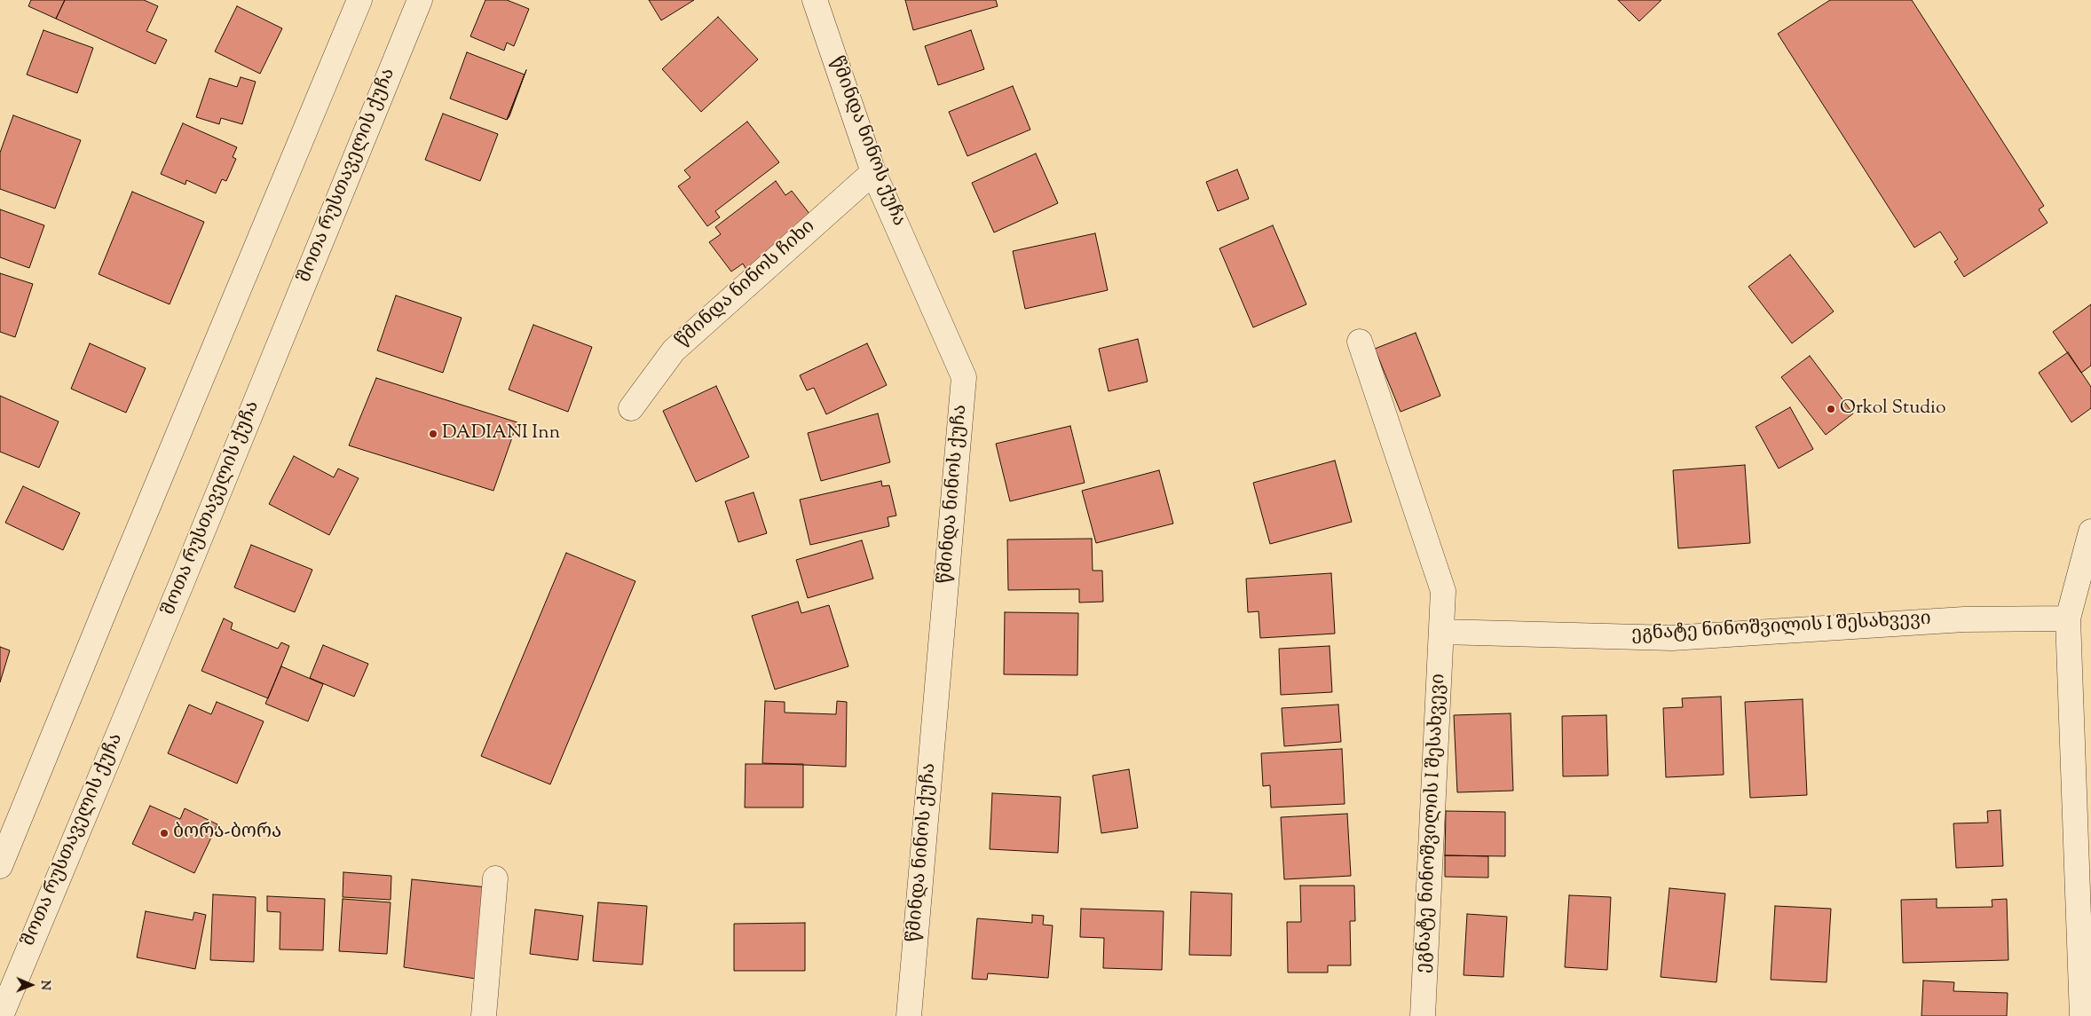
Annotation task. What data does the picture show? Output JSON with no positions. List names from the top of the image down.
{
  "streets": {
    "street": [
      "წმინდა ნინოს ქუჩა",
      "შოთა რუსთაველის ქუჩა",
      "წმინდა ნინოს ჩიხი",
      "ეგნატე ნინოშვილის I შესახვევი"
    ]
  },
  "crossings": [
    ["წმინდა ნინოს ქუჩა", "წმინდა ნინოს ჩიხი"]
  ],
  "places": ["Orkol Studio", "DADIANI Inn", "ბორა-ბორა"],
  "north": "right"
}
